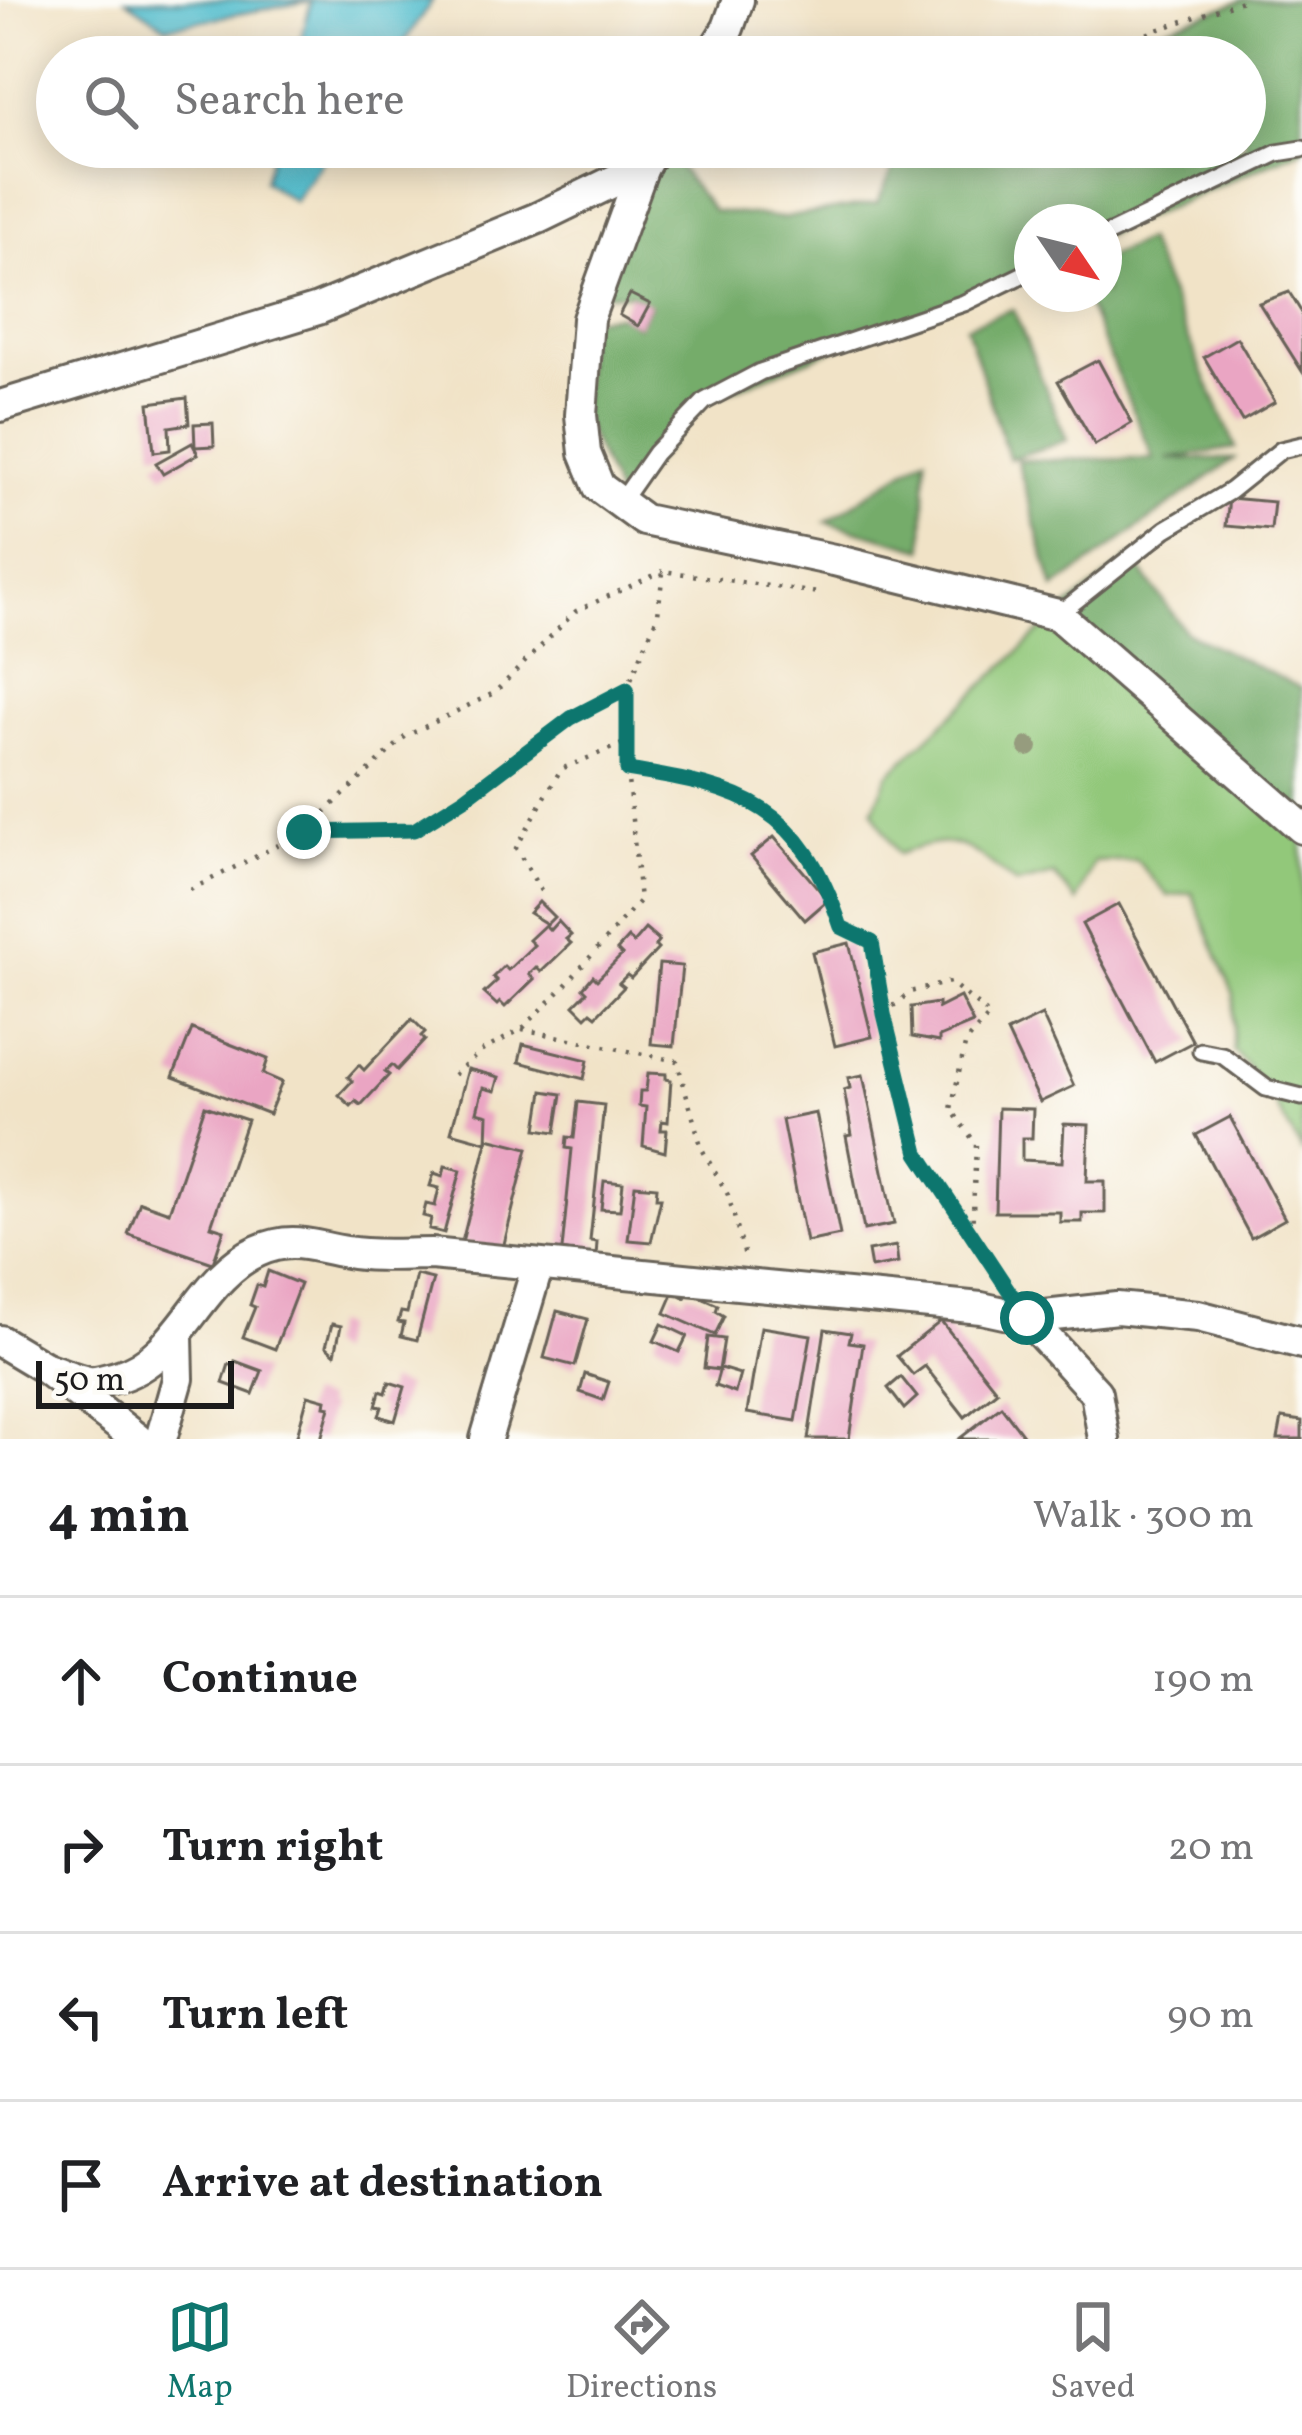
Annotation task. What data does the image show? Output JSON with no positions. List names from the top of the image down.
{
  "scale_bar": "50 m",
  "north": "bottom right",
  "page": {
    "search": "Search here",
    "scale": "50 m",
    "heading": ["4 min", "Walk · 300 m"],
    "list": [
      ["Continue", "190 m"],
      ["Turn right", "20 m"],
      ["Turn left", "90 m"],
      "Arrive at destination"
    ],
    "nav": ["Map", "Directions", "Saved"]
  }
}
